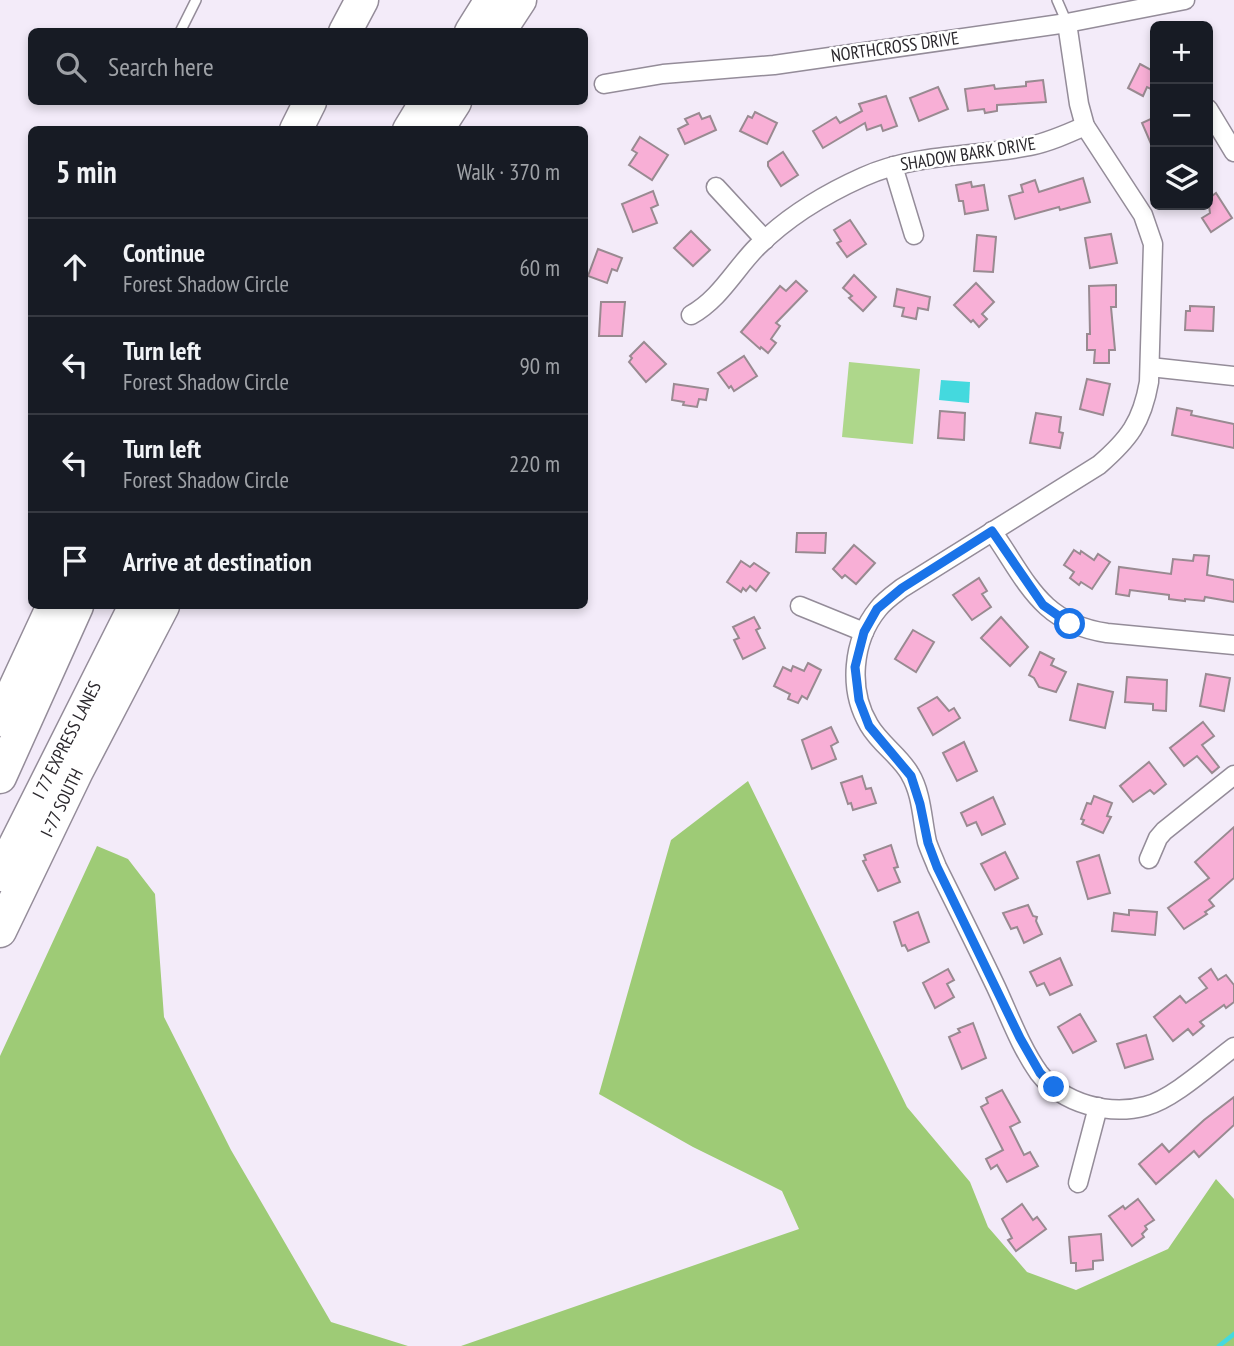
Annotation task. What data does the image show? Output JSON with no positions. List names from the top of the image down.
{
  "streets": {
    "highway": ["I 77 EXPRESS LANES", "I-77 SOUTH"],
    "street": ["NORTHCROSS DRIVE", "SHADOW BARK DRIVE"]
  },
  "page": {
    "map_buttons": ["+", "−"],
    "search": "Search here",
    "heading": ["5 min", "Walk · 370 m"],
    "list": [
      ["Continue", "Forest Shadow Circle", "60 m"],
      ["Turn left", "Forest Shadow Circle", "90 m"],
      ["Turn left", "Forest Shadow Circle", "220 m"],
      "Arrive at destination"
    ]
  }
}
